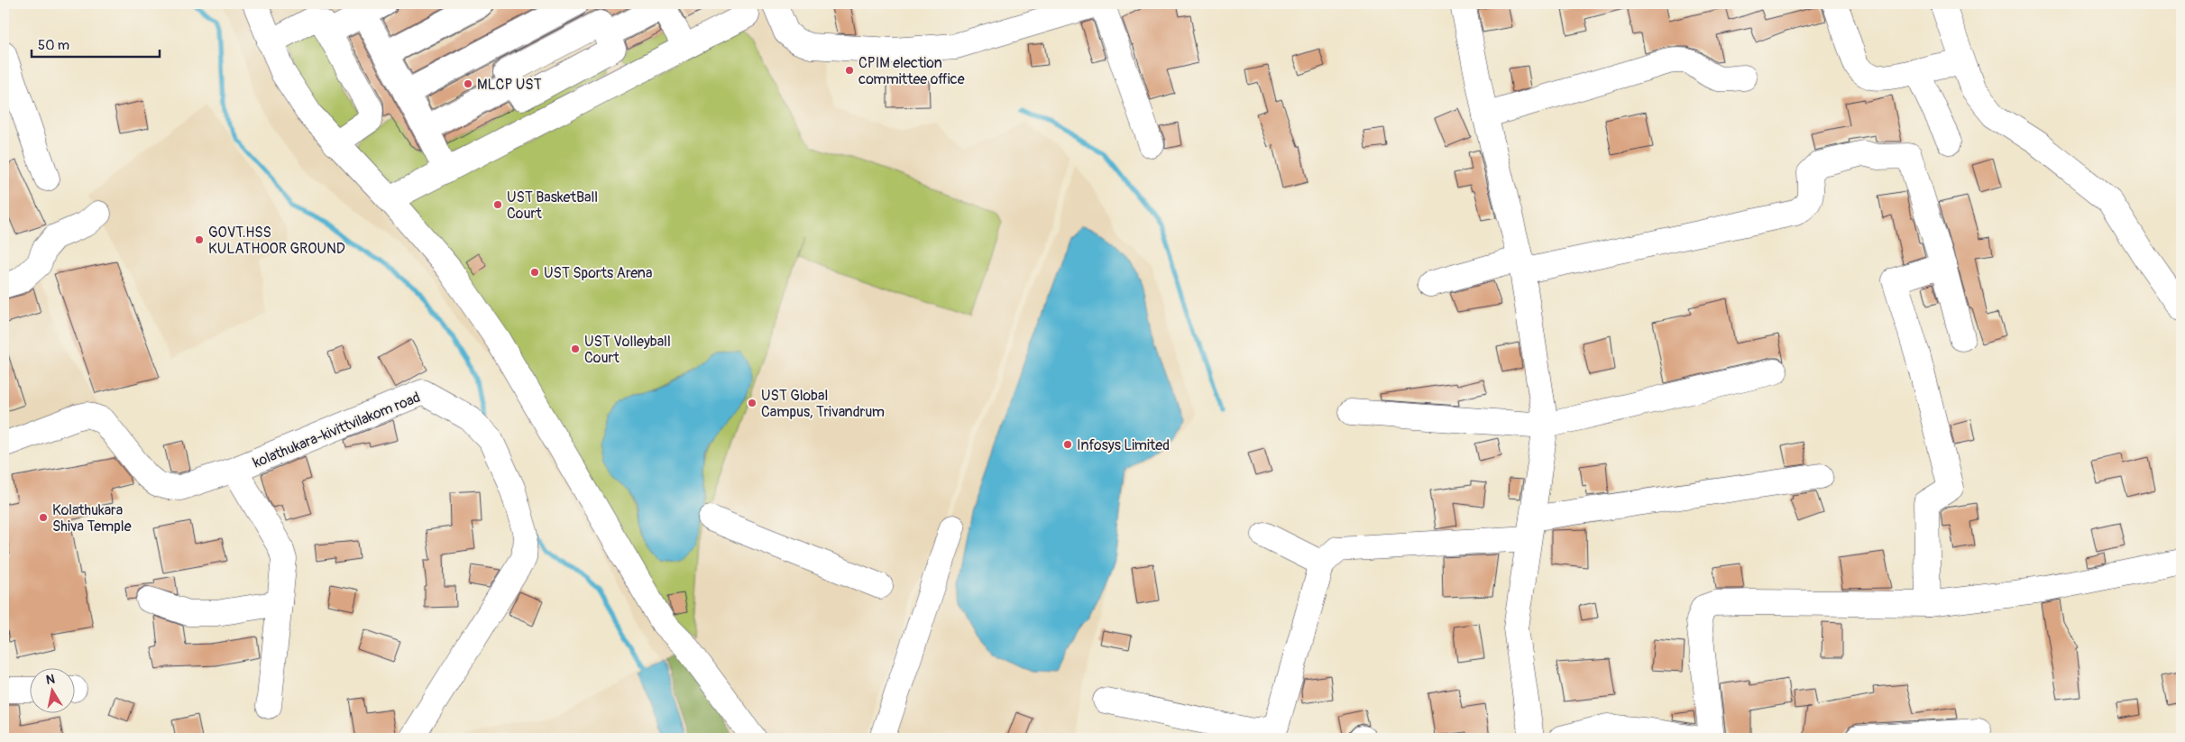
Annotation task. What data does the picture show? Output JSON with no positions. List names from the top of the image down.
{
  "streets": {
    "street": ["kolathukara-kivittvilakom road"]
  },
  "places": [
    "CPIM election committee office",
    "MLCP UST",
    "UST BasketBall Court",
    "GOVT.HSS KULATHOOR GROUND",
    "UST Sports Arena",
    "UST Volleyball Court",
    "UST Global Campus, Trivandrum",
    "Infosys Limited",
    "Kolathukara Shiva Temple"
  ],
  "scale_bar": "50 m",
  "north": "top"
}
